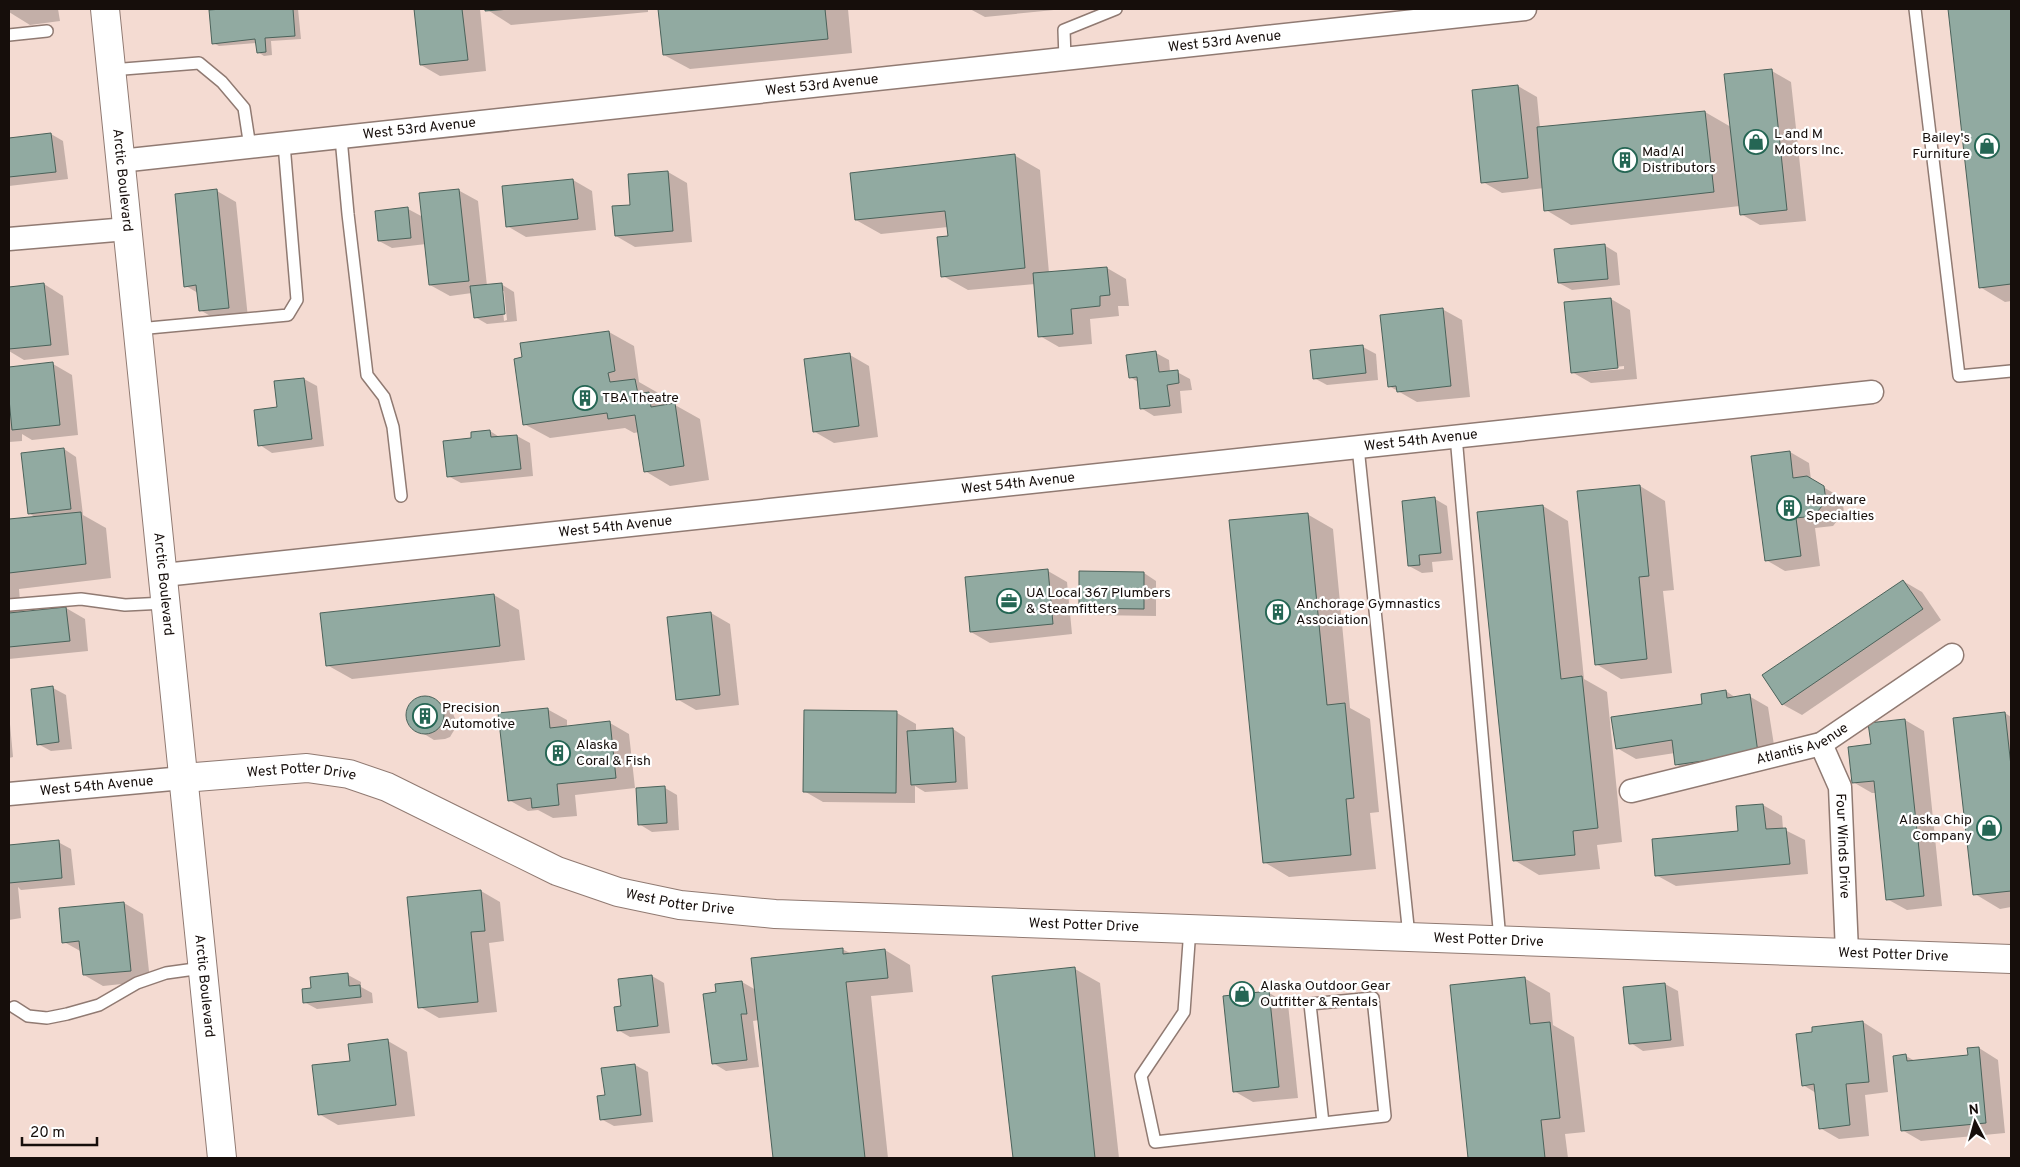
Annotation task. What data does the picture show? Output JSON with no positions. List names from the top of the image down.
{
  "streets": {
    "main road": ["Arctic Boulevard", "West Potter Drive"],
    "street": [
      "West 53rd Avenue",
      "West 54th Avenue",
      "Atlantis Avenue",
      "Four Winds Drive"
    ]
  },
  "crossings": [
    ["West 53rd Avenue", "Arctic Boulevard"],
    ["Arctic Boulevard", "West 54th Avenue"],
    ["Arctic Boulevard", "West Potter Drive"],
    ["West 54th Avenue", "West Potter Drive"],
    ["Atlantis Avenue", "Four Winds Drive"],
    ["West Potter Drive", "Four Winds Drive"]
  ],
  "places": {
    "shop": [
      "L and M Motors Inc.",
      "Bailey's Furniture",
      "Alaska Chip Company",
      "Alaska Outdoor Gear Outfitter & Rentals"
    ],
    "building": [
      "Mad Al Distributors",
      "TBA Theatre",
      "Hardware Specialties",
      "Anchorage Gymnastics Association",
      "Precision Automotive",
      "Alaska Coral & Fish"
    ],
    "office": ["UA Local 367 Plumbers & Steamfitters"]
  },
  "scale_bar": "20 m",
  "north": "top"
}
